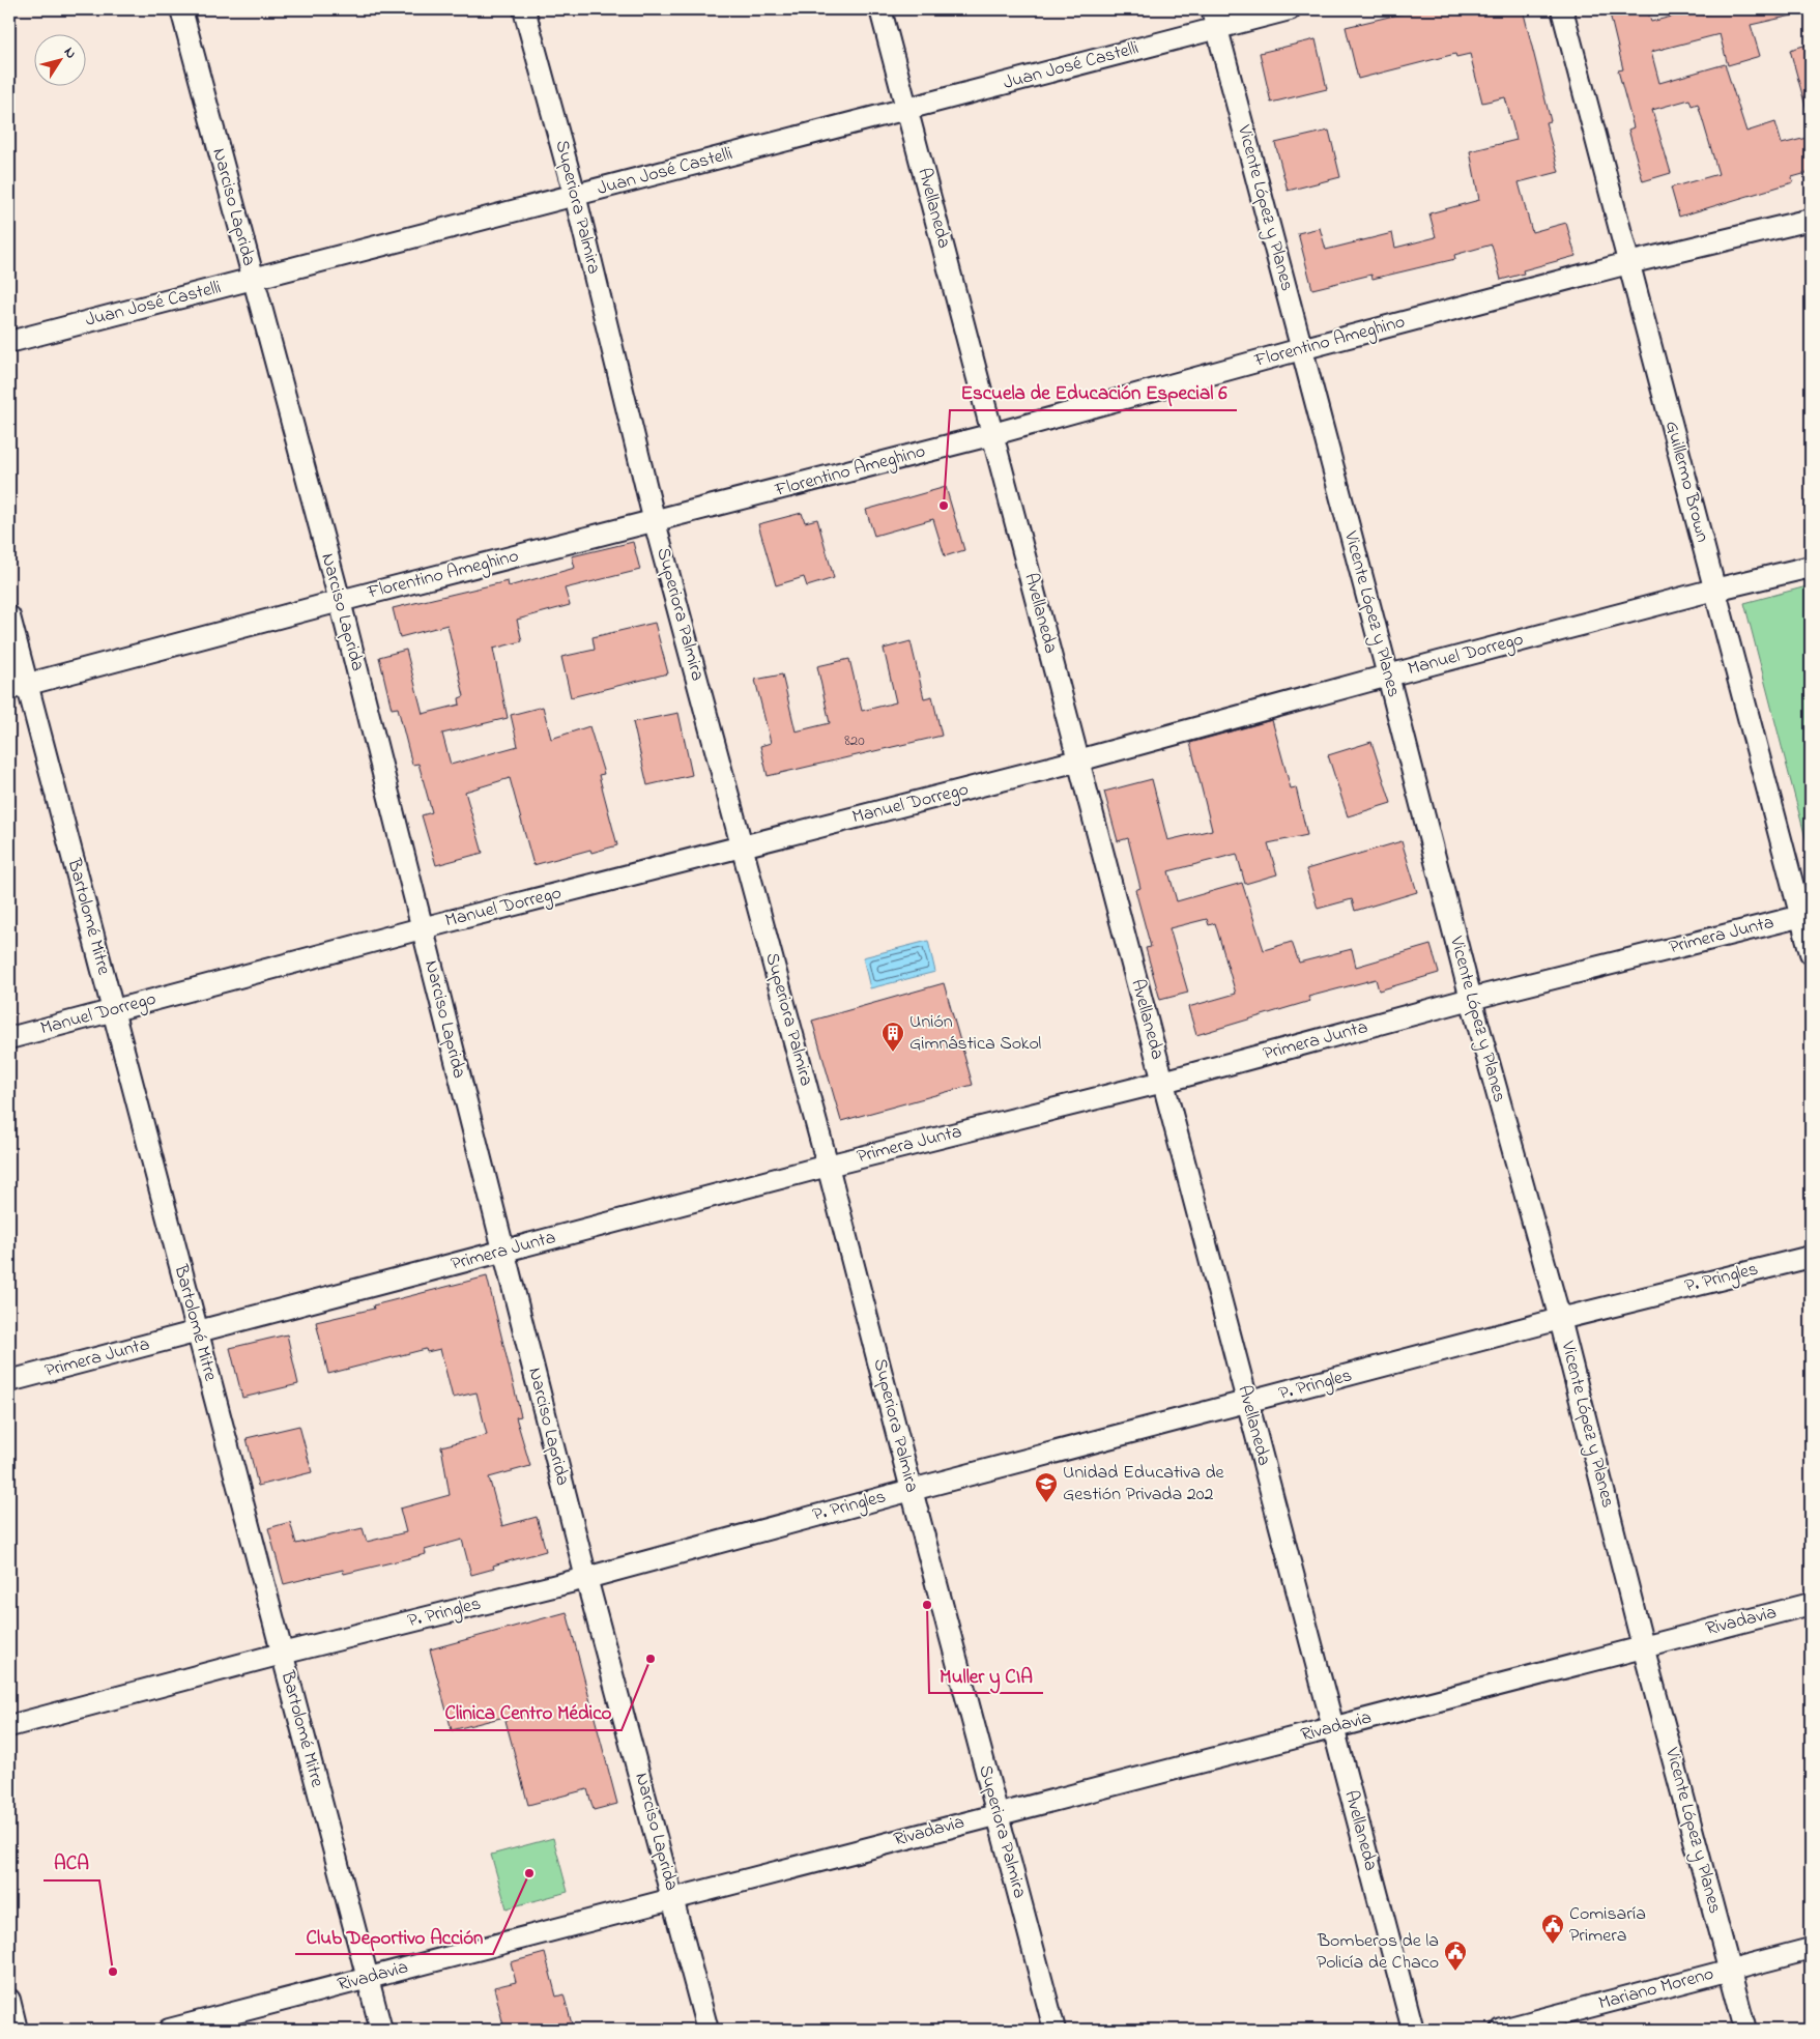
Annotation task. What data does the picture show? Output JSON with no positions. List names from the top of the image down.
{
  "streets": {
    "street": [
      "Juan José Castelli",
      "Narciso Laprida",
      "Superiora Palmira",
      "Avellaneda",
      "Vicente López y Planes",
      "Florentino Ameghino",
      "Guillermo Brown",
      "Manuel Dorrego",
      "Bartolomé Mitre",
      "Primera Junta",
      "P. Pringles",
      "Rivadavia",
      "Mariano Moreno"
    ]
  },
  "crossings": [
    ["Juan José Castelli", "Narciso Laprida"],
    ["Juan José Castelli", "Superiora Palmira"],
    ["Juan José Castelli", "Avellaneda"],
    ["Juan José Castelli", "Vicente López y Planes"],
    ["Narciso Laprida", "Florentino Ameghino"],
    ["Narciso Laprida", "Manuel Dorrego"],
    ["Narciso Laprida", "Primera Junta"],
    ["Narciso Laprida", "P. Pringles"],
    ["Narciso Laprida", "Rivadavia"],
    ["Superiora Palmira", "Florentino Ameghino"],
    ["Superiora Palmira", "Manuel Dorrego"],
    ["Superiora Palmira", "Primera Junta"],
    ["Superiora Palmira", "P. Pringles"],
    ["Superiora Palmira", "Rivadavia"],
    ["Avellaneda", "Florentino Ameghino"],
    ["Avellaneda", "Manuel Dorrego"],
    ["Avellaneda", "Primera Junta"],
    ["Avellaneda", "P. Pringles"],
    ["Avellaneda", "Rivadavia"],
    ["Vicente López y Planes", "Florentino Ameghino"],
    ["Vicente López y Planes", "Manuel Dorrego"],
    ["Vicente López y Planes", "Primera Junta"],
    ["Vicente López y Planes", "P. Pringles"],
    ["Vicente López y Planes", "Rivadavia"],
    ["Vicente López y Planes", "Mariano Moreno"],
    ["Florentino Ameghino", "Guillermo Brown"],
    ["Florentino Ameghino", "Bartolomé Mitre"],
    ["Guillermo Brown", "Manuel Dorrego"],
    ["Guillermo Brown", "Primera Junta"],
    ["Manuel Dorrego", "Bartolomé Mitre"],
    ["Bartolomé Mitre", "Primera Junta"],
    ["Bartolomé Mitre", "P. Pringles"],
    ["Bartolomé Mitre", "Rivadavia"]
  ],
  "places": {
    "other": [
      "Escuela de Educación Especial 6",
      "Muller y CIA",
      "Clinica Centro Médico",
      "Club Deportivo Acción",
      "ACA"
    ],
    "building": ["Unión Gimnástica Sokol"],
    "school or university": ["Unidad Educativa de Gestión Privada 202"],
    "public building": ["Comisaría Primera", "Bomberos de la Policía de Chaco"]
  },
  "house_numbers": ["820"],
  "north": "top right"
}
